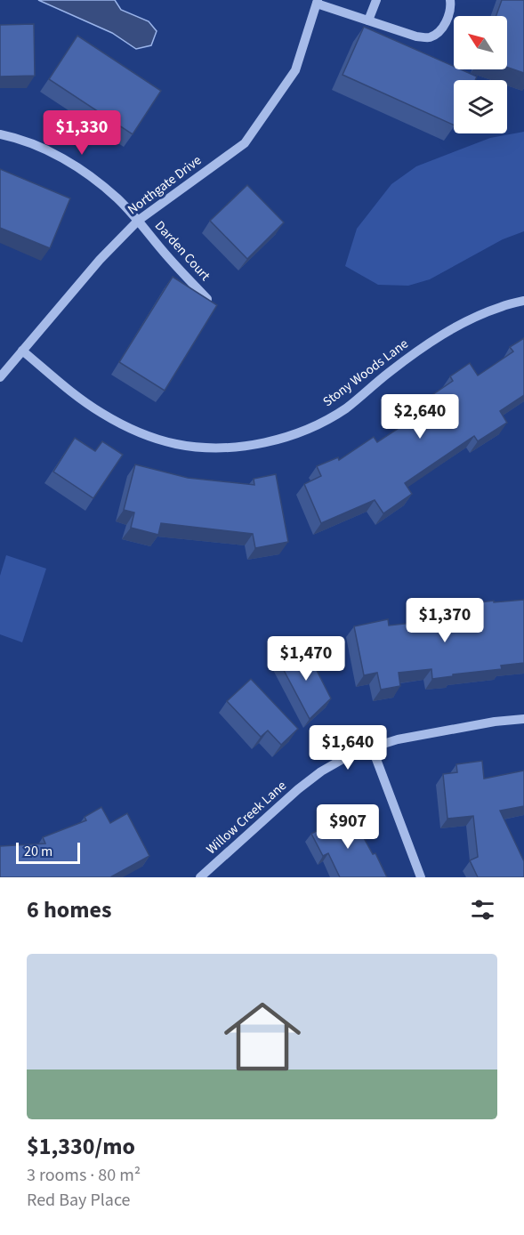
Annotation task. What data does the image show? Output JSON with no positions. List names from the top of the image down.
{
  "streets": {
    "street": [
      "Northgate Drive",
      "Darden Court",
      "Stony Woods Lane",
      "Willow Creek Lane"
    ]
  },
  "crossings": [
    ["Northgate Drive", "Darden Court"],
    ["Northgate Drive", "Stony Woods Lane"]
  ],
  "scale_bar": "20 m",
  "north": "top left",
  "page": {
    "price": [
      "$1,330",
      "$2,640",
      "$1,370",
      "$1,470",
      "$1,640",
      "$907"
    ],
    "scale": "20 m",
    "heading": "6 homes",
    "list": [
      {
        "name": "$1,330/mo",
        "note": "3 rooms · 80 m² · Red Bay Place"
      }
    ]
  }
}
